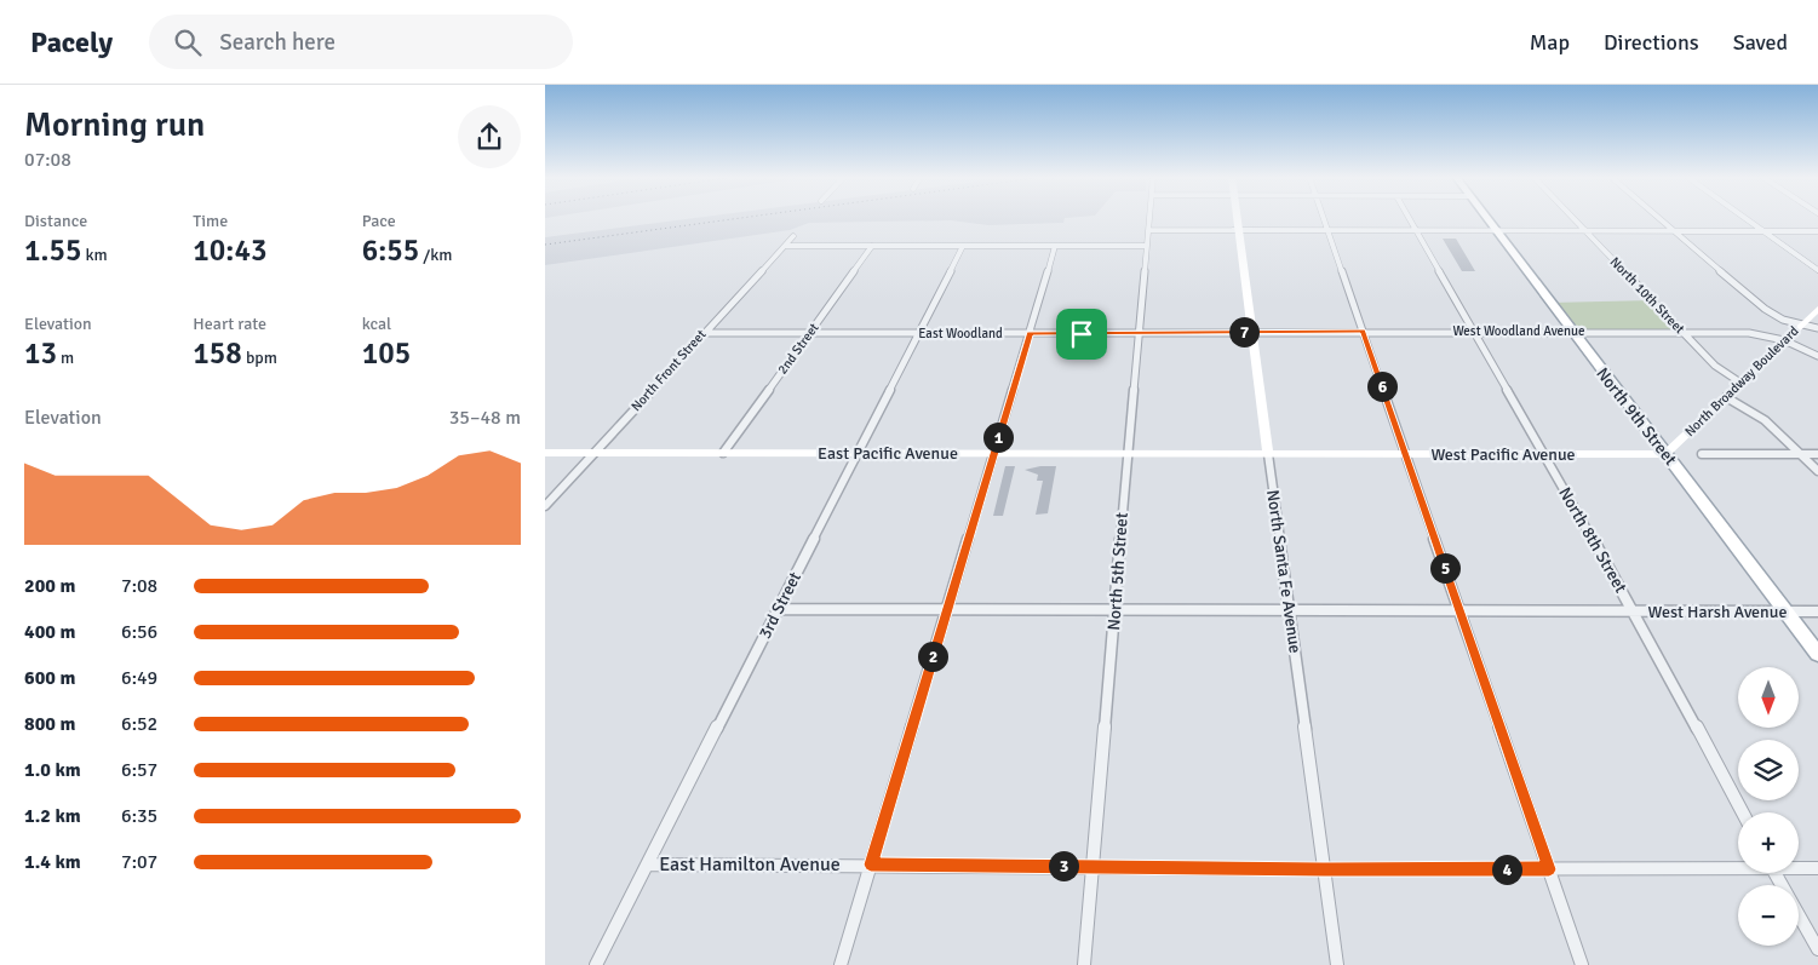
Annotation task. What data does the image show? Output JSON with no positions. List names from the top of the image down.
{
  "streets": {
    "main road": [
      "North Broadway Boulevard",
      "North 9th Street",
      "East Pacific Avenue",
      "West Pacific Avenue",
      "North Santa Fe Avenue"
    ],
    "street": [
      "North 10th Street",
      "West Woodland Avenue",
      "East Woodland",
      "2nd Street",
      "North Front Street",
      "North 8th Street",
      "North 5th Street",
      "3rd Street",
      "West Harsh Avenue",
      "East Hamilton Avenue"
    ]
  },
  "crossings": [
    ["North 10th Street", "West Woodland Avenue"],
    ["North 10th Street", "North Broadway Boulevard"],
    ["West Woodland Avenue", "East Woodland"],
    ["West Woodland Avenue", "North Broadway Boulevard"],
    ["West Woodland Avenue", "North 9th Street"],
    ["West Woodland Avenue", "North 8th Street"],
    ["West Woodland Avenue", "North Santa Fe Avenue"],
    ["East Woodland", "2nd Street"],
    ["East Woodland", "North Front Street"],
    ["East Woodland", "North 5th Street"],
    ["East Woodland", "North Santa Fe Avenue"],
    ["East Woodland", "3rd Street"],
    ["2nd Street", "East Pacific Avenue"],
    ["North Front Street", "East Pacific Avenue"],
    ["North Broadway Boulevard", "North 9th Street"],
    ["North Broadway Boulevard", "West Pacific Avenue"],
    ["North 9th Street", "West Pacific Avenue"],
    ["North 9th Street", "West Harsh Avenue"],
    ["East Pacific Avenue", "West Pacific Avenue"],
    ["East Pacific Avenue", "North 5th Street"],
    ["East Pacific Avenue", "North Santa Fe Avenue"],
    ["East Pacific Avenue", "3rd Street"],
    ["West Pacific Avenue", "North 8th Street"],
    ["West Pacific Avenue", "North Santa Fe Avenue"],
    ["North 8th Street", "West Harsh Avenue"],
    ["North 5th Street", "West Harsh Avenue"],
    ["North 5th Street", "East Hamilton Avenue"],
    ["North Santa Fe Avenue", "West Harsh Avenue"],
    ["North Santa Fe Avenue", "East Hamilton Avenue"],
    ["3rd Street", "West Harsh Avenue"],
    ["3rd Street", "East Hamilton Avenue"]
  ],
  "north": "bottom",
  "page": {
    "header": "Pacely",
    "search": "Search here",
    "nav": ["Map", "Directions", "Saved"],
    "heading": ["Morning run", "07:08"],
    "stats": [
      ["Distance", "1.55 km"],
      ["Time", "10:43"],
      ["Pace", "6:55 /km"],
      ["Elevation", "13 m"],
      ["Heart rate", "158 bpm"],
      ["kcal", "105"]
    ],
    "pins": [
      "7",
      "6",
      "1",
      "5",
      "2",
      "3",
      "4"
    ],
    "chart": ["Elevation", "35–48 m"],
    "list": [
      {
        "name": "200 m",
        "note": "7:08"
      },
      {
        "name": "400 m",
        "note": "6:56"
      },
      {
        "name": "600 m",
        "note": "6:49"
      },
      {
        "name": "800 m",
        "note": "6:52"
      },
      {
        "name": "1.0 km",
        "note": "6:57"
      },
      {
        "name": "1.2 km",
        "note": "6:35"
      },
      {
        "name": "1.4 km",
        "note": "7:07"
      }
    ],
    "map_buttons": ["+", "−"]
  }
}
